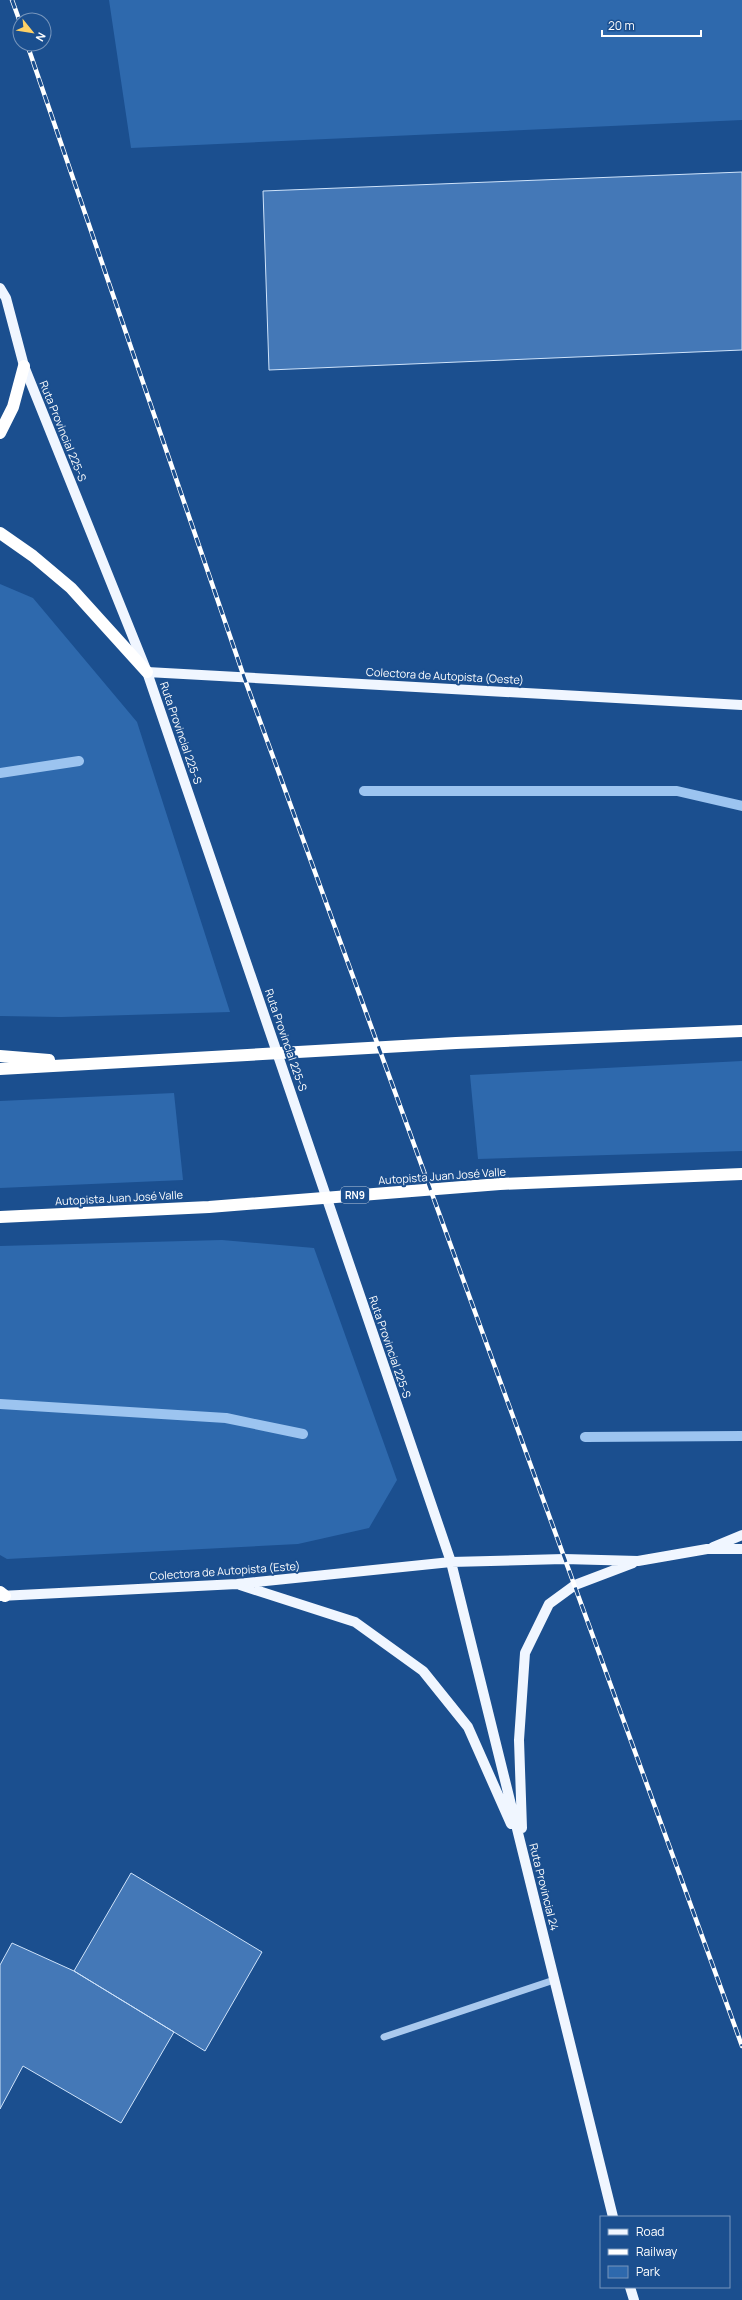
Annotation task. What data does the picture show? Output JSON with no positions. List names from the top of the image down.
{
  "streets": {
    "highway": ["Autopista Juan José Valle", "RN9"],
    "main road": [
      "Ruta Provincial 225-S",
      "Colectora de Autopista (Oeste)",
      "Colectora de Autopista (Este)",
      "Ruta Provincial 24"
    ]
  },
  "crossings": [
    ["Ruta Provincial 225-S", "Colectora de Autopista (Oeste)"],
    ["Ruta Provincial 225-S", "Colectora de Autopista (Este)"],
    ["Ruta Provincial 225-S", "Ruta Provincial 24"],
    ["Colectora de Autopista (Este)", "Ruta Provincial 24"]
  ],
  "legend": ["Road", "Railway", "Park"],
  "scale_bar": "20 m",
  "north": "bottom right"
}
